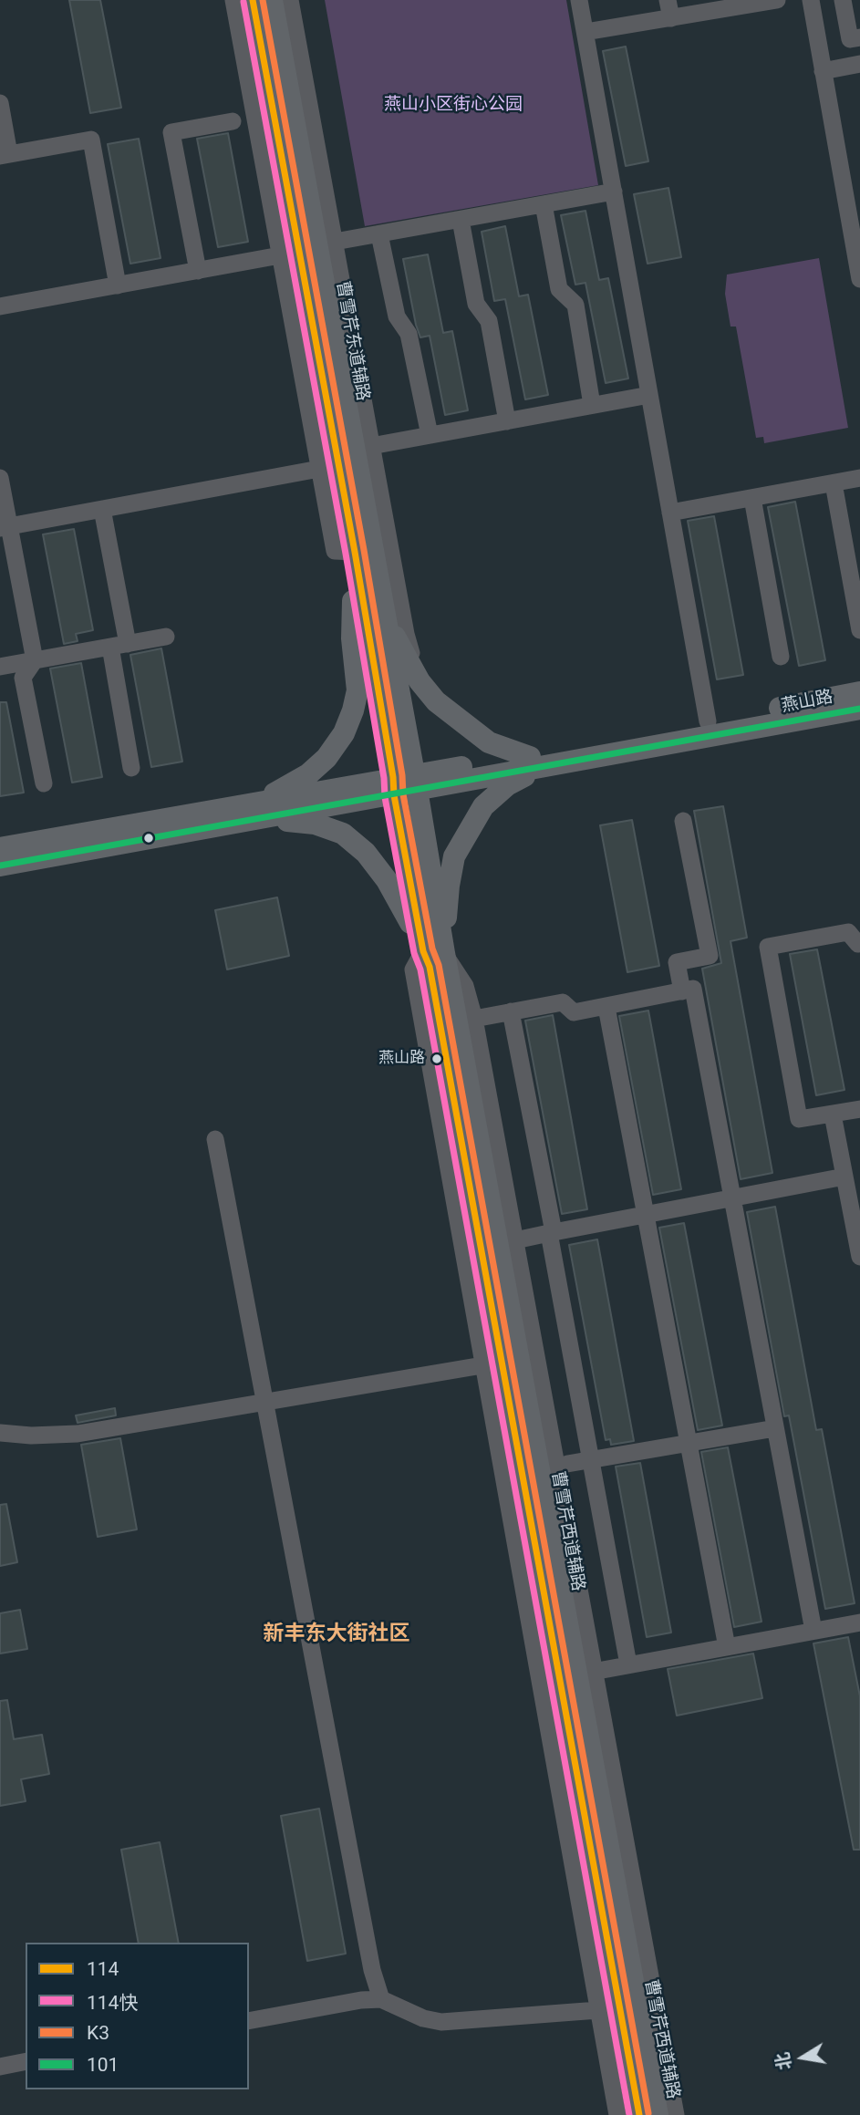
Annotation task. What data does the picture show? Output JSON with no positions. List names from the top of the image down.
{
  "streets": {
    "main road": ["燕山路"],
    "street": ["曹雪芹东道辅路", "曹雪芹西道辅路"]
  },
  "districts": ["新丰东大街社区"],
  "parks": ["燕山小区街心公园"],
  "places": ["燕山路"],
  "lines": [
    "transit line 114",
    "transit line K3",
    "transit line 114快",
    "transit line 101"
  ],
  "legend": [
    "114",
    "114快",
    "K3",
    "101"
  ],
  "north": "left"
}
